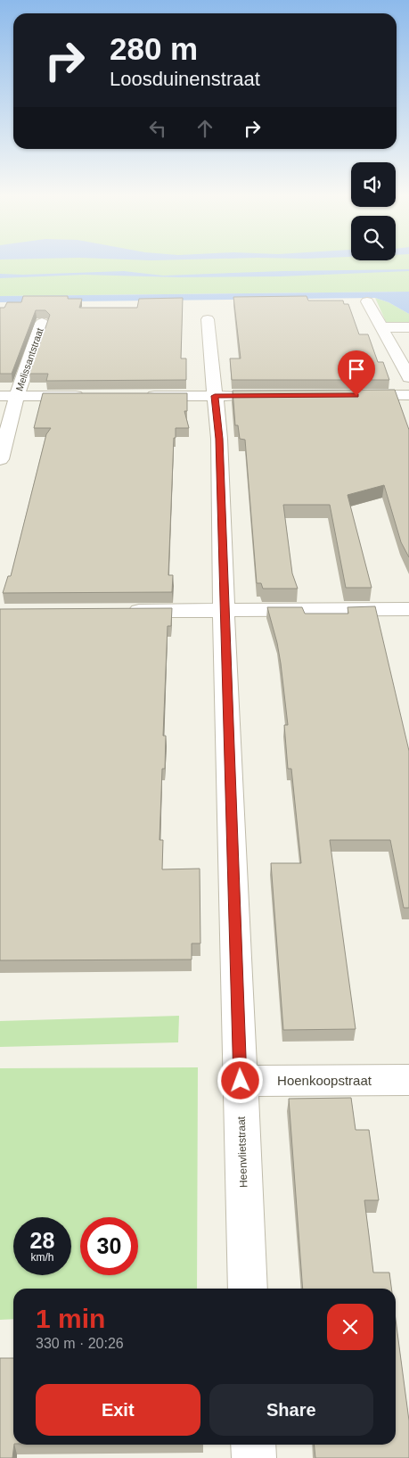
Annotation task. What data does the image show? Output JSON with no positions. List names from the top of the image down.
{
  "streets": {
    "street": ["Melissantstraat", "Hoenkoopstraat", "Heenvlietstraat"]
  },
  "crossings": [
    ["Hoenkoopstraat", "Heenvlietstraat"]
  ],
  "page": {
    "turn": ["280 m", "Loosduinenstraat"],
    "speed": "28 km/h",
    "limit": "30",
    "heading": ["1 min", "330 m · 20:26"],
    "buttons": ["Exit", "Share"]
  }
}
